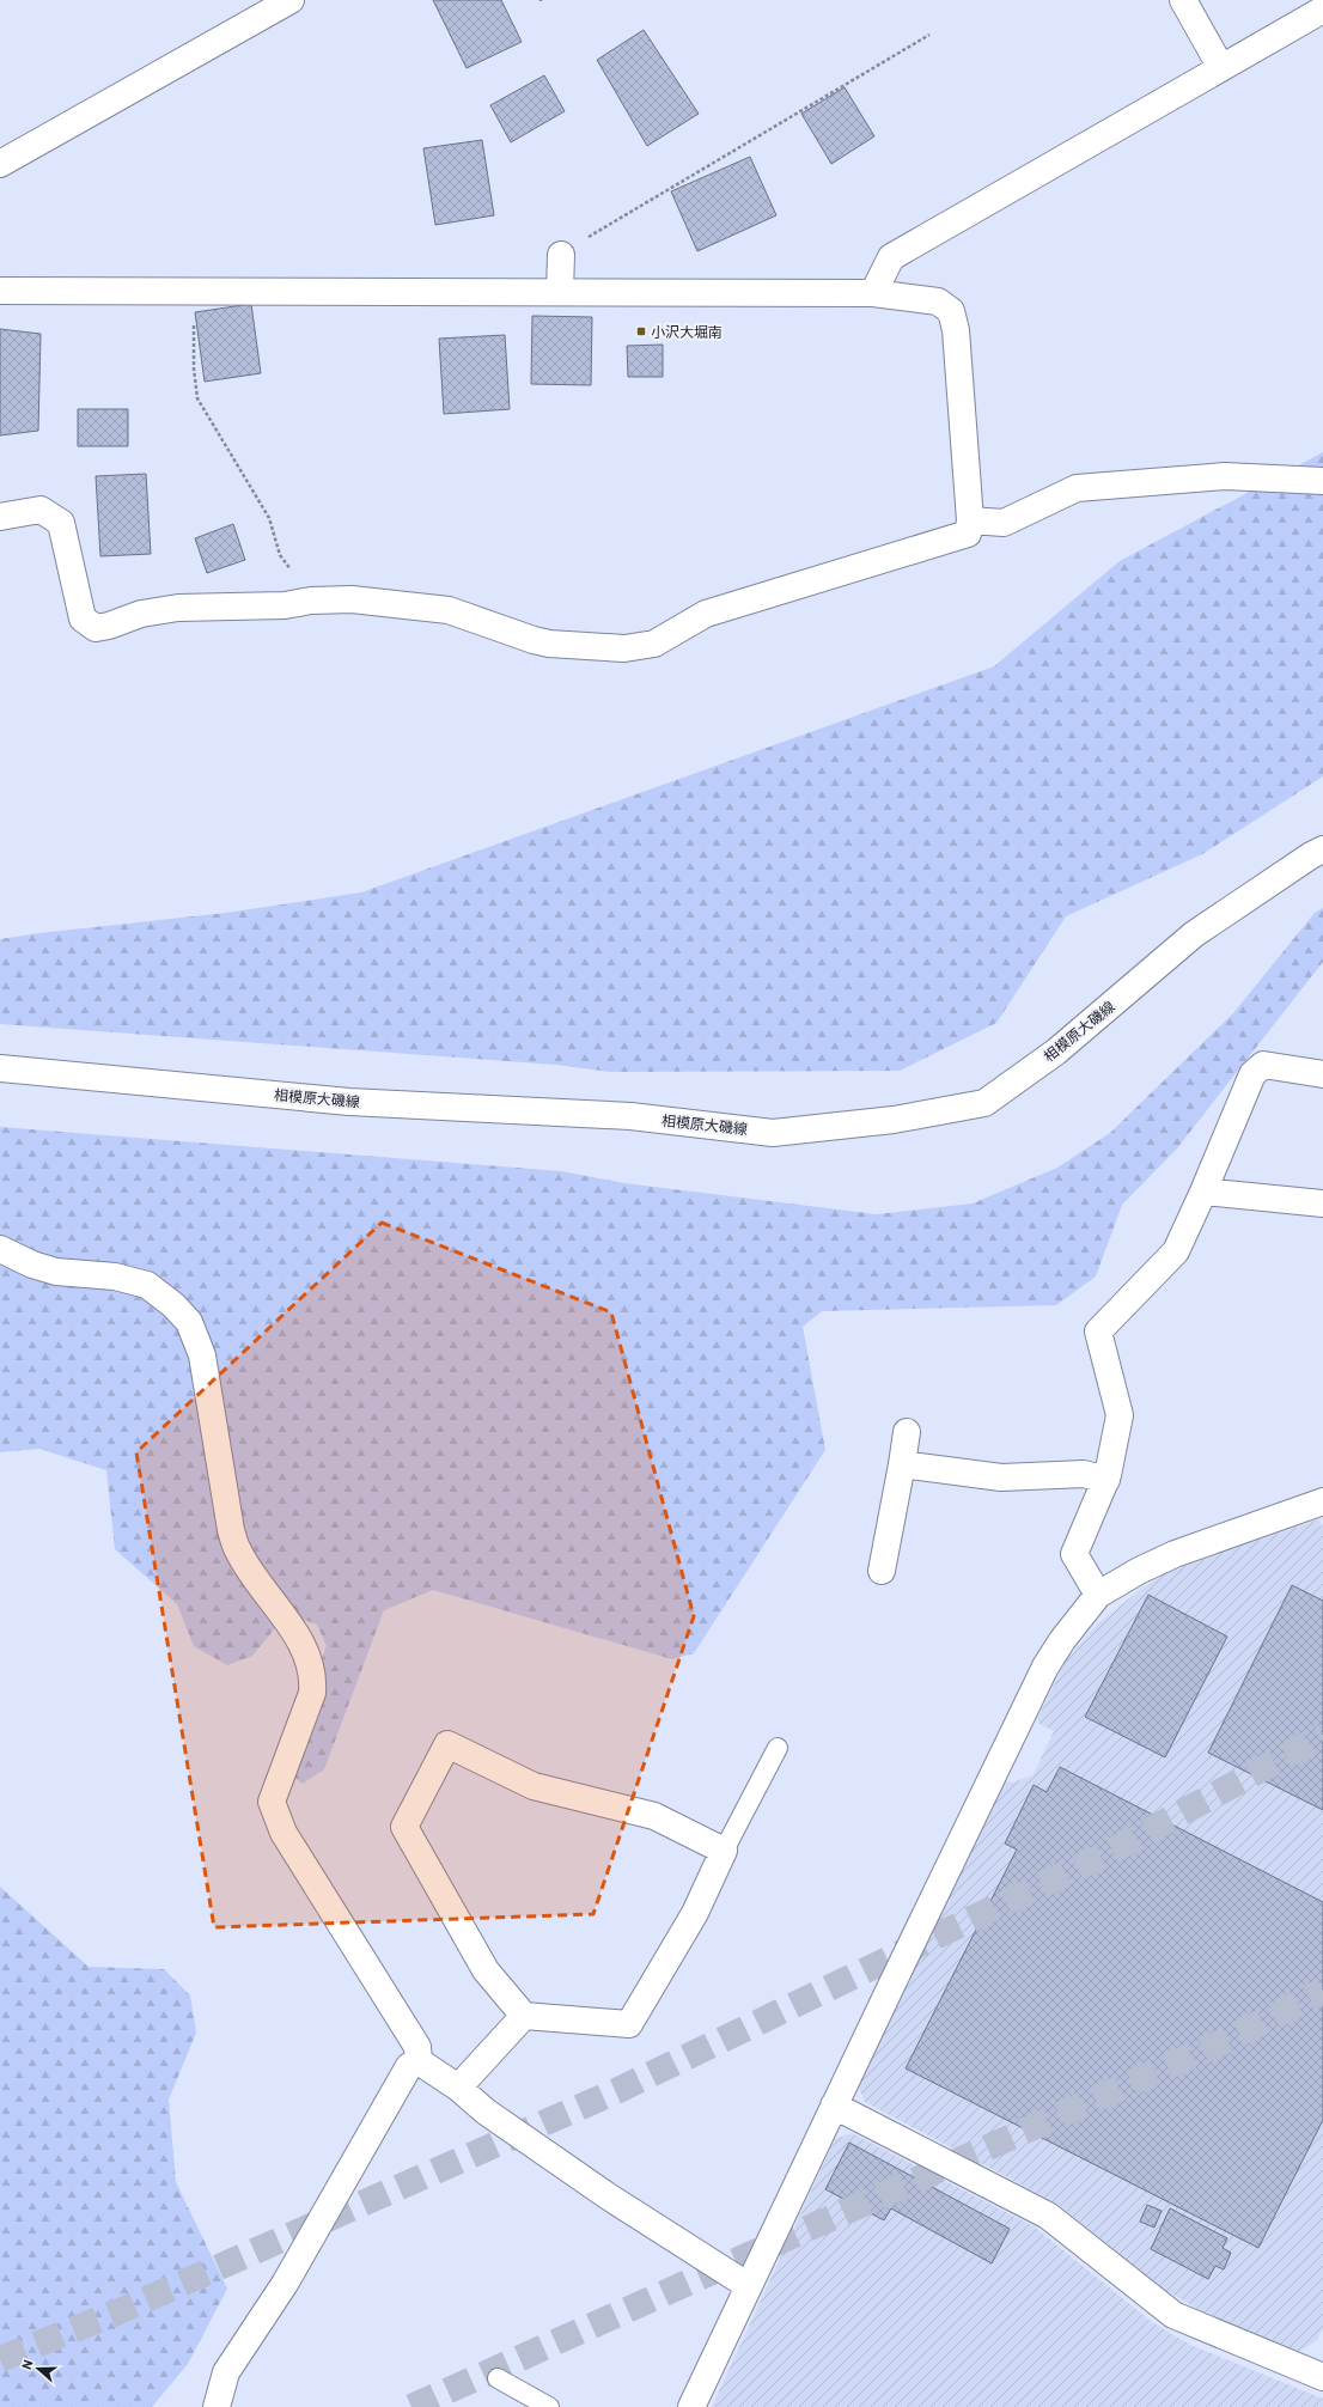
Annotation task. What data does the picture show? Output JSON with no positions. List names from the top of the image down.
{
  "streets": {
    "street": ["相模原大磯線"]
  },
  "places": {
    "transit": ["小沢大堀南"]
  },
  "north": "left"
}
